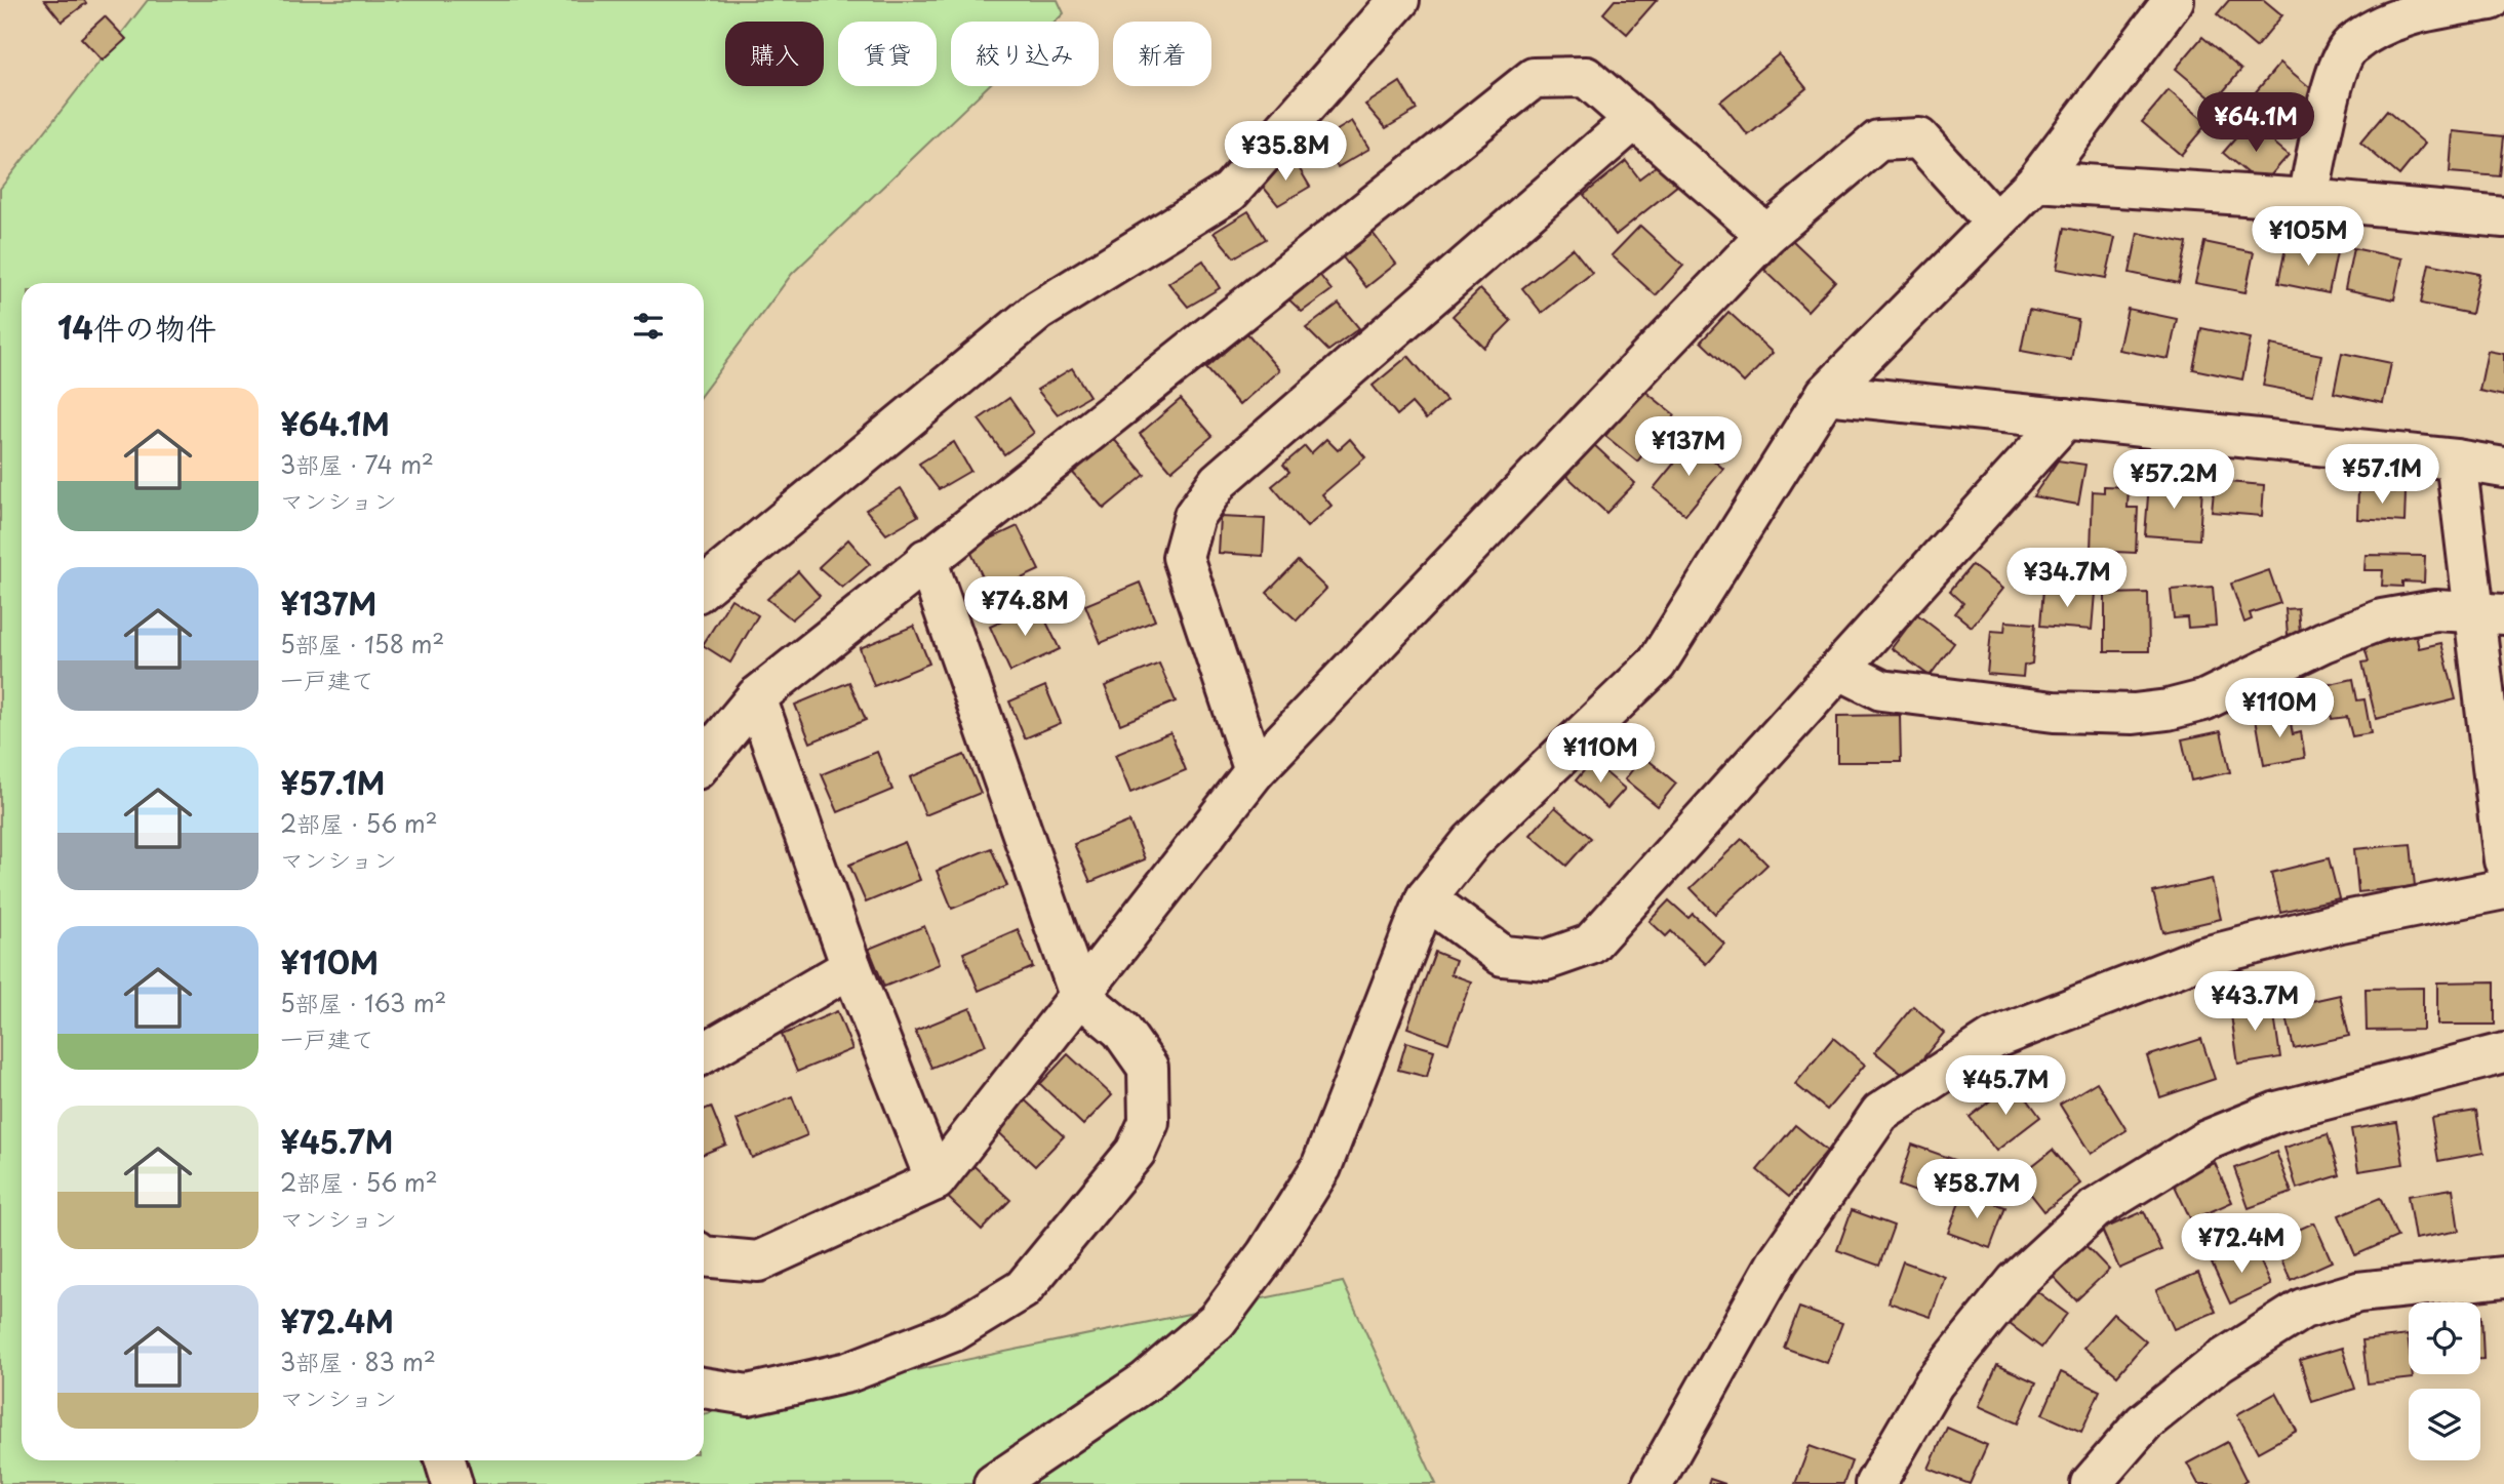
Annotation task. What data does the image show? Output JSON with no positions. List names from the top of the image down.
{
  "page": {
    "chip": [
      "購入",
      "賃貸",
      "絞り込み",
      "新着"
    ],
    "price": [
      "¥64.1M",
      "¥35.8M",
      "¥105M",
      "¥137M",
      "¥57.1M",
      "¥57.2M",
      "¥34.7M",
      "¥74.8M",
      "¥110M",
      "¥110M",
      "¥43.7M",
      "¥45.7M",
      "¥58.7M",
      "¥72.4M"
    ],
    "heading": "14件の物件",
    "list": [
      {
        "name": "¥64.1M",
        "note": "3部屋 · 74 m² · マンション"
      },
      {
        "name": "¥137M",
        "note": "5部屋 · 158 m² · 一戸建て"
      },
      {
        "name": "¥57.1M",
        "note": "2部屋 · 56 m² · マンション"
      },
      {
        "name": "¥110M",
        "note": "5部屋 · 163 m² · 一戸建て"
      },
      {
        "name": "¥45.7M",
        "note": "2部屋 · 56 m² · マンション"
      },
      {
        "name": "¥72.4M",
        "note": "3部屋 · 83 m² · マンション"
      }
    ]
  }
}
